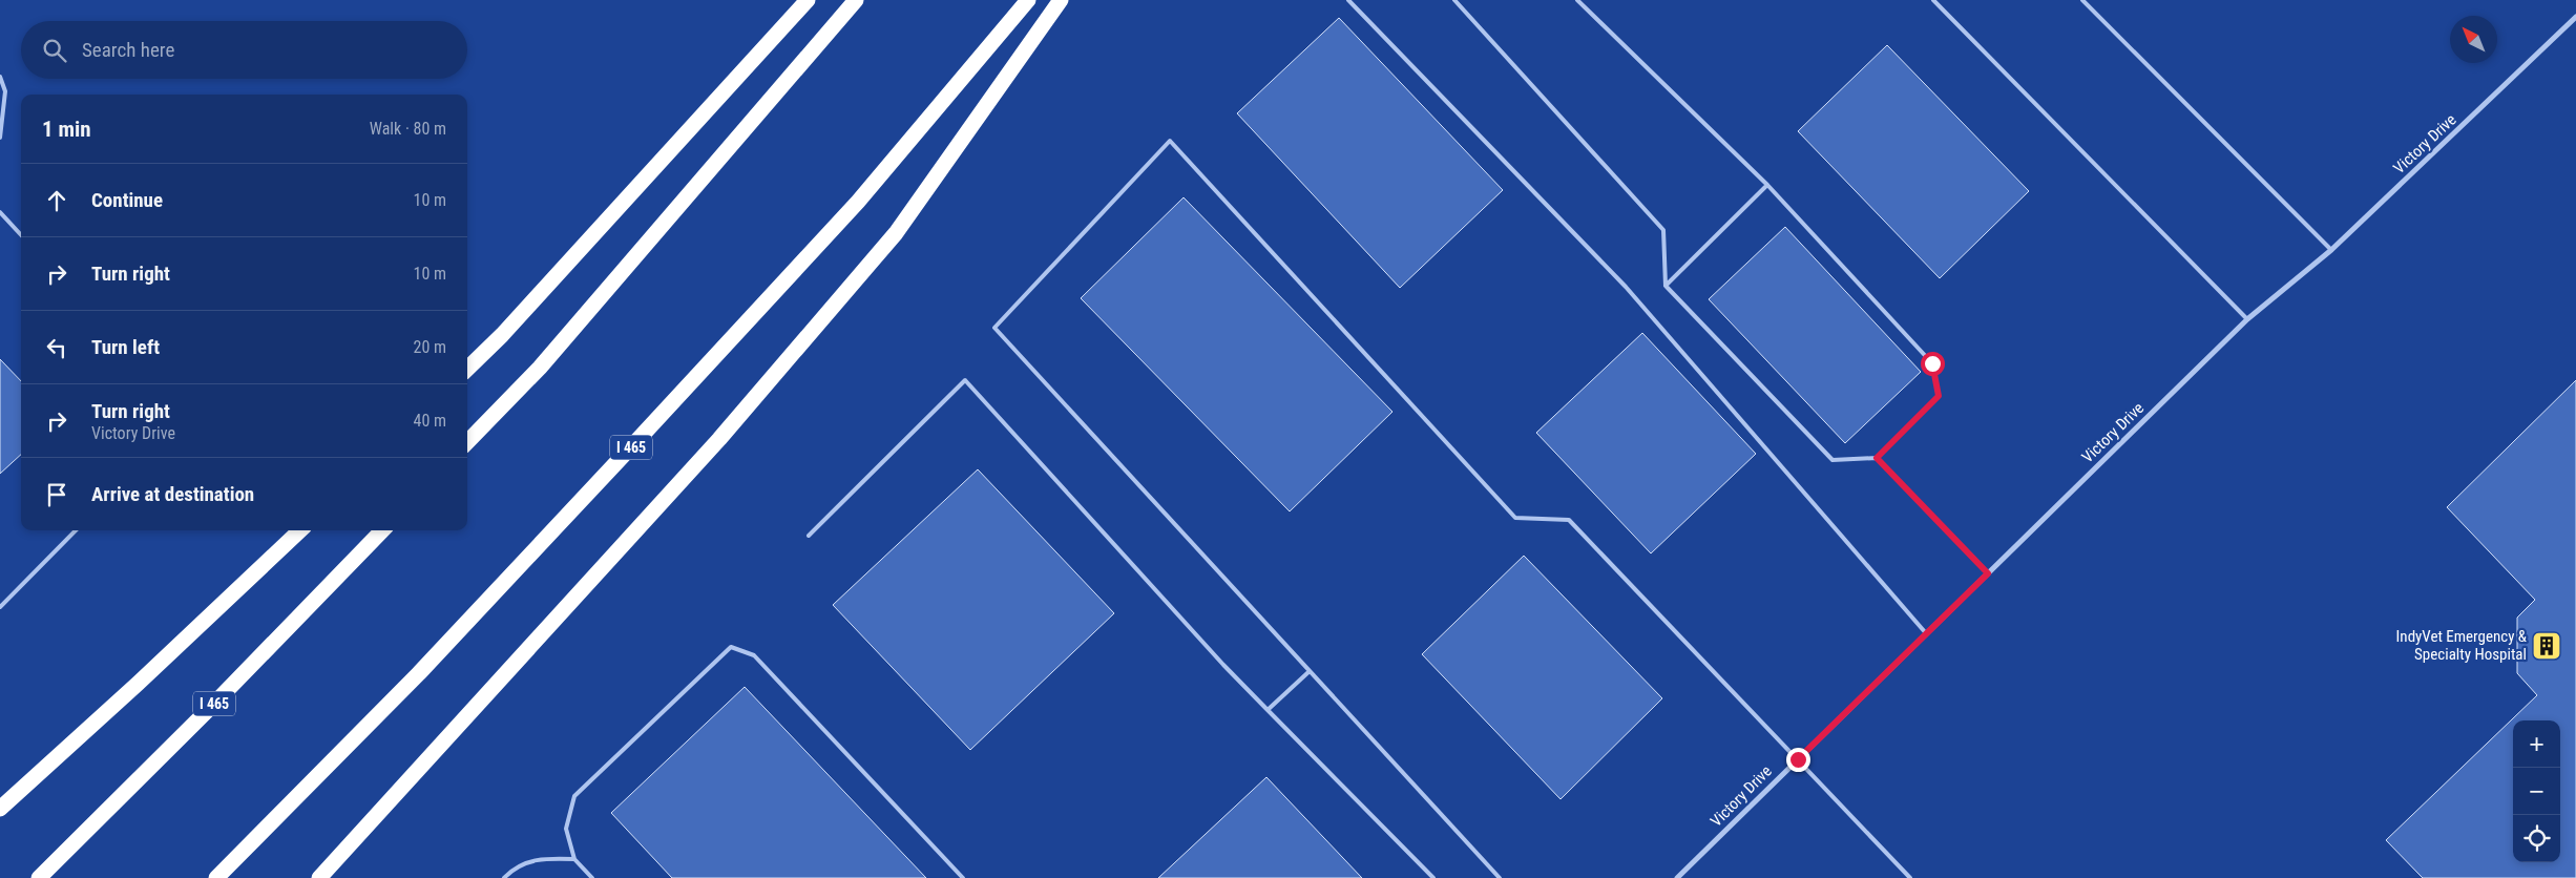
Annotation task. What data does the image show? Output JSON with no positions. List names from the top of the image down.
{
  "streets": {
    "highway": ["I 465"],
    "street": ["Victory Drive"]
  },
  "places": {
    "building": ["IndyVet Emergency & Specialty Hospital"]
  },
  "north": "top left",
  "page": {
    "search": "Search here",
    "heading": ["1 min", "Walk · 80 m"],
    "list": [
      ["Continue", "10 m"],
      ["Turn right", "10 m"],
      ["Turn left", "20 m"],
      ["Turn right", "Victory Drive", "40 m"],
      "Arrive at destination"
    ],
    "map_buttons": ["+", "−"]
  }
}
